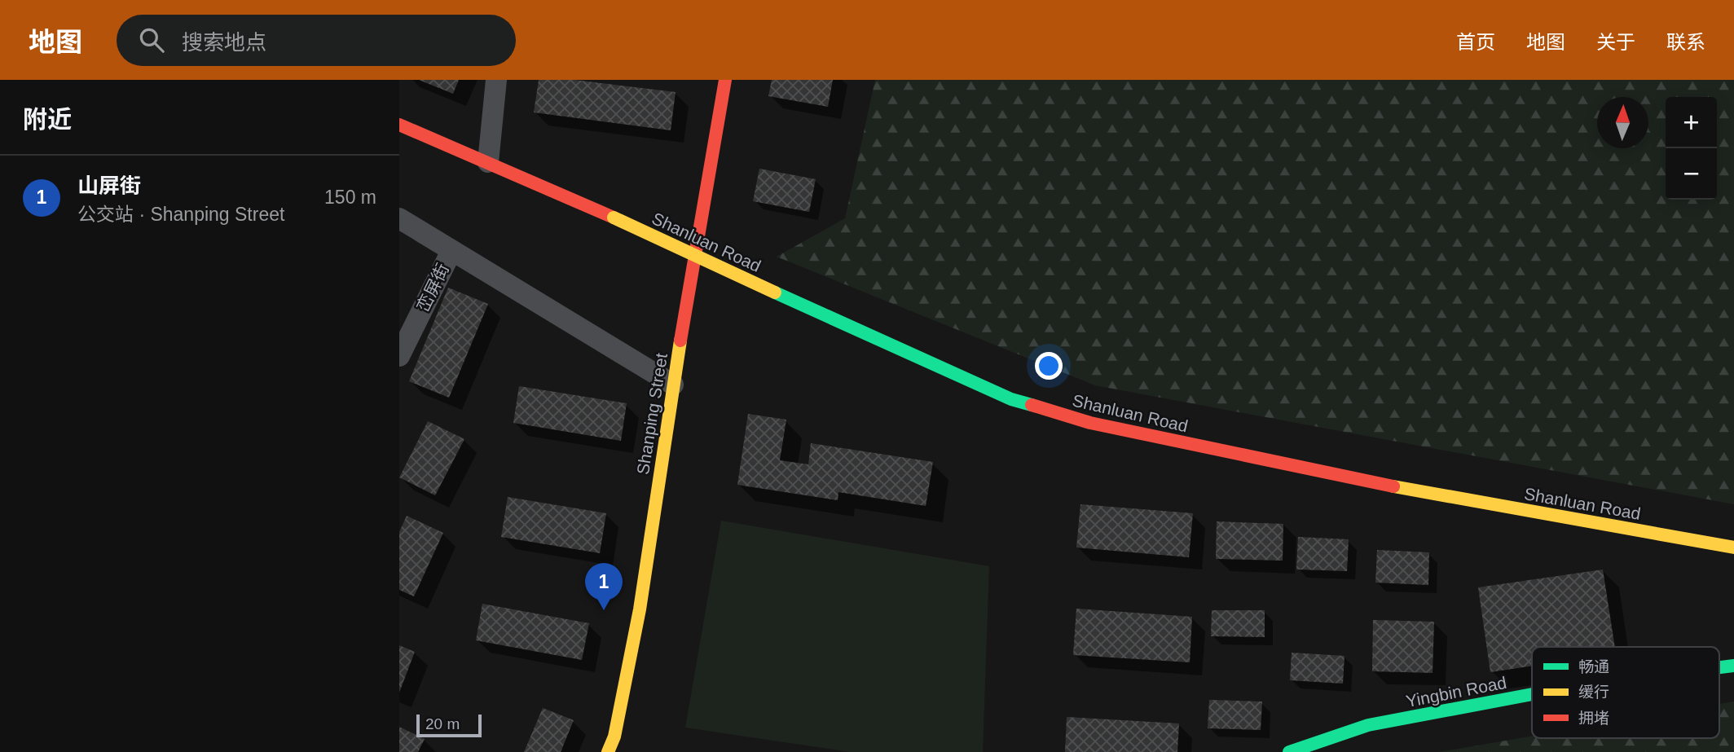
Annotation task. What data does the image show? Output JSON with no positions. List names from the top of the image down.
{
  "streets": {
    "main road": ["Shanluan Road", "Shanping Street", "Yingbin Road"],
    "street": ["峦屏街"]
  },
  "legend": ["畅通", "缓行", "拥堵"],
  "scale_bar": "20 m",
  "north": "top",
  "page": {
    "header": "地图",
    "search": "搜索地点",
    "nav": [
      "首页",
      "地图",
      "关于",
      "联系"
    ],
    "heading": "附近",
    "map_buttons": ["+", "−"],
    "list": [
      {
        "mark": "1",
        "name": "山屏街",
        "note": "公交站 · Shanping Street",
        "value": "150 m"
      }
    ],
    "pins": "1",
    "scale": "20 m"
  }
}
